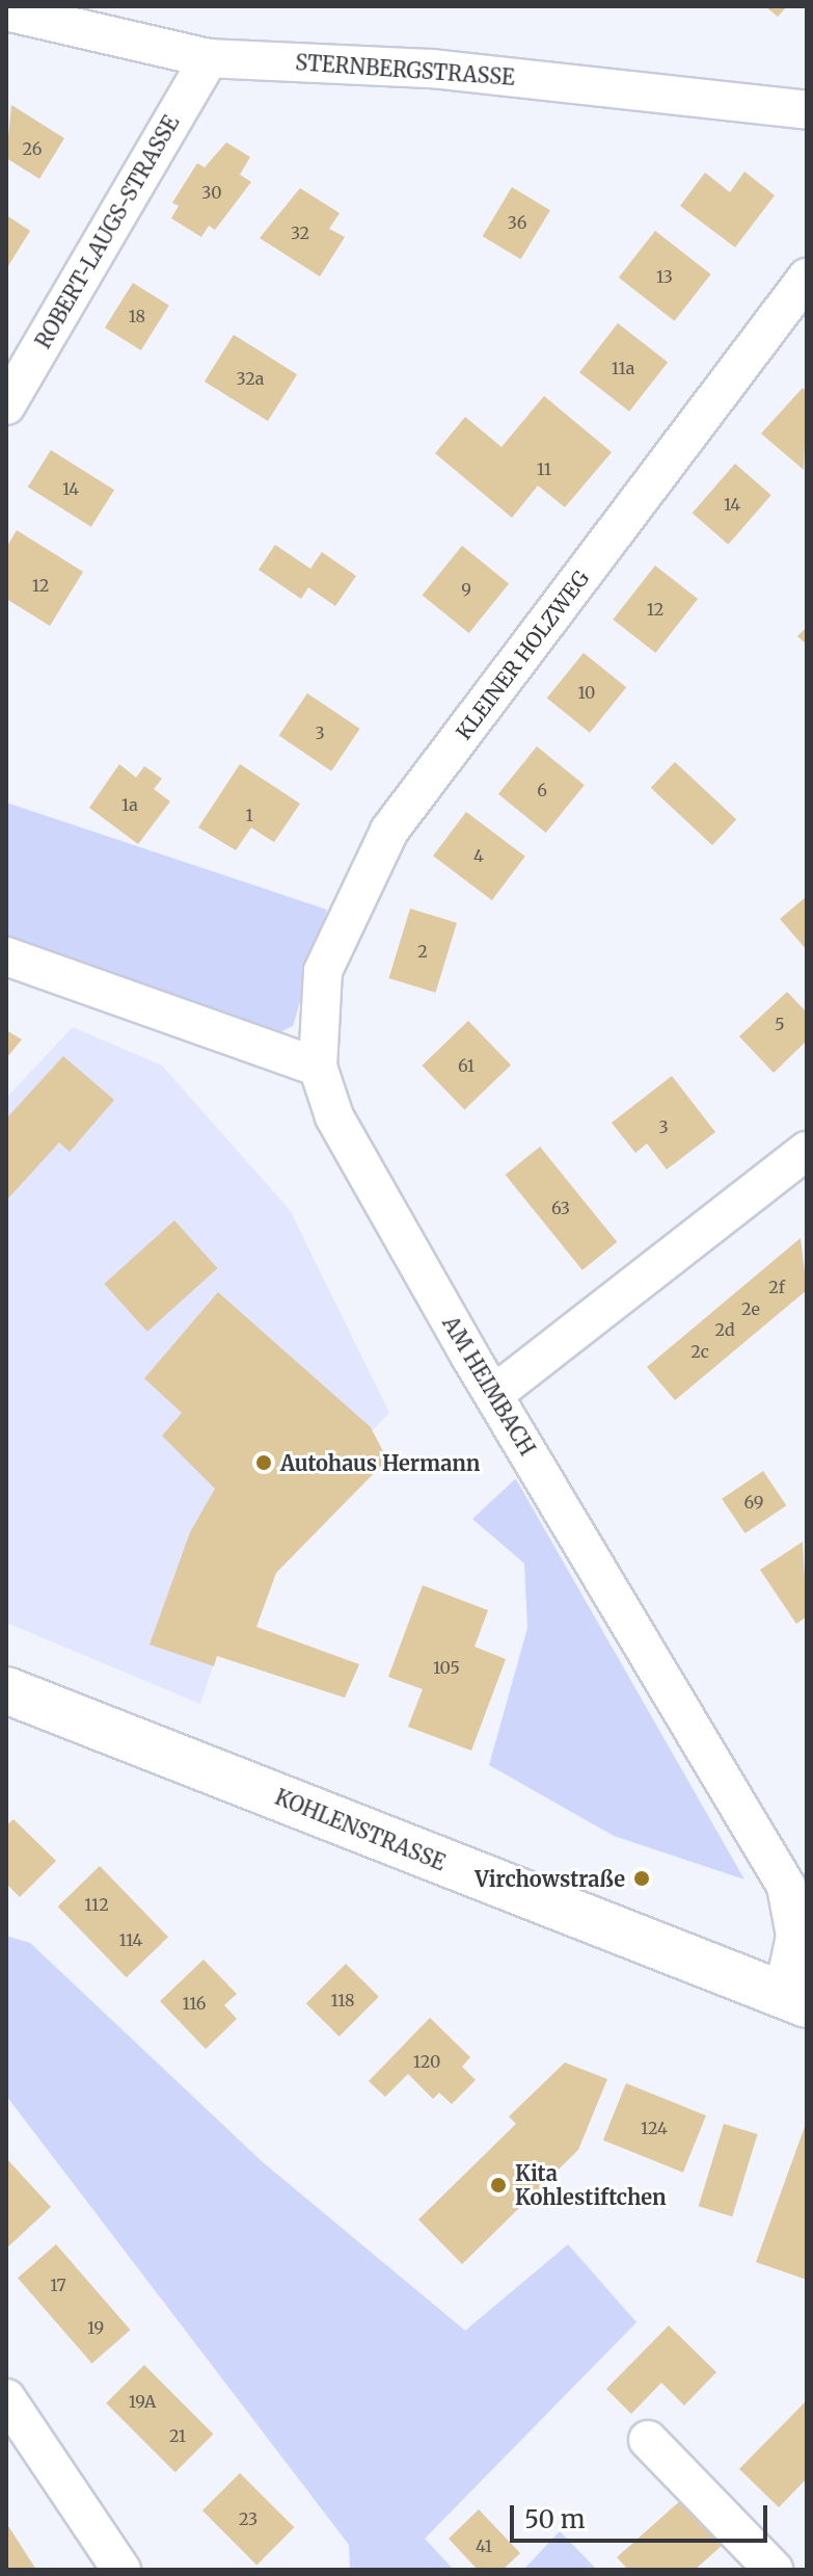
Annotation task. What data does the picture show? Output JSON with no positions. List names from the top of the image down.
{
  "streets": {
    "main road": ["KOHLENSTRASSE"],
    "street": [
      "STERNBERGSTRASSE",
      "ROBERT-LAUGS-STRASSE",
      "KLEINER HOLZWEG",
      "AM HEIMBACH"
    ]
  },
  "crossings": [
    ["STERNBERGSTRASSE", "ROBERT-LAUGS-STRASSE"],
    ["KLEINER HOLZWEG", "AM HEIMBACH"],
    ["AM HEIMBACH", "KOHLENSTRASSE"]
  ],
  "places": ["Autohaus Hermann", "Virchowstraße", "Kita Kohlestiftchen"],
  "house_numbers": [
    "26",
    "30",
    "36",
    "32",
    "13",
    "18",
    "11a",
    "32a",
    "11",
    "14",
    "14",
    "12",
    "9",
    "12",
    "10",
    "3",
    "6",
    "1a",
    "1",
    "4",
    "2",
    "5",
    "61",
    "3",
    "63",
    "2f",
    "2e",
    "2d",
    "2c",
    "69",
    "105",
    "112",
    "114",
    "118",
    "116",
    "120",
    "124",
    "17",
    "19",
    "19A",
    "21",
    "23",
    "41"
  ],
  "scale_bar": "50 m"
}
